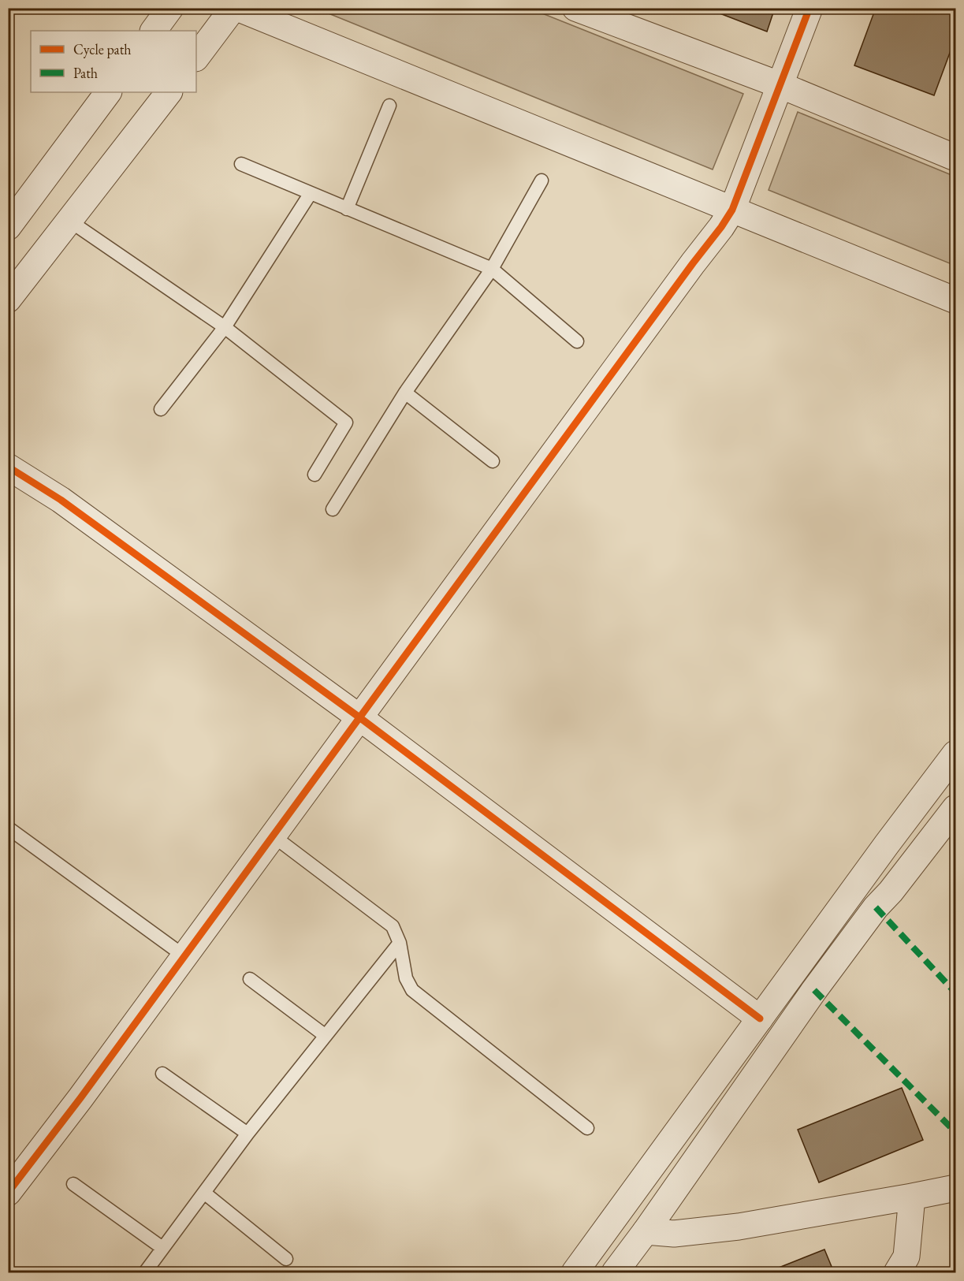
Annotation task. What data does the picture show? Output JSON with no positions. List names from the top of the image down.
{
  "legend": ["Cycle path", "Path"]
}
